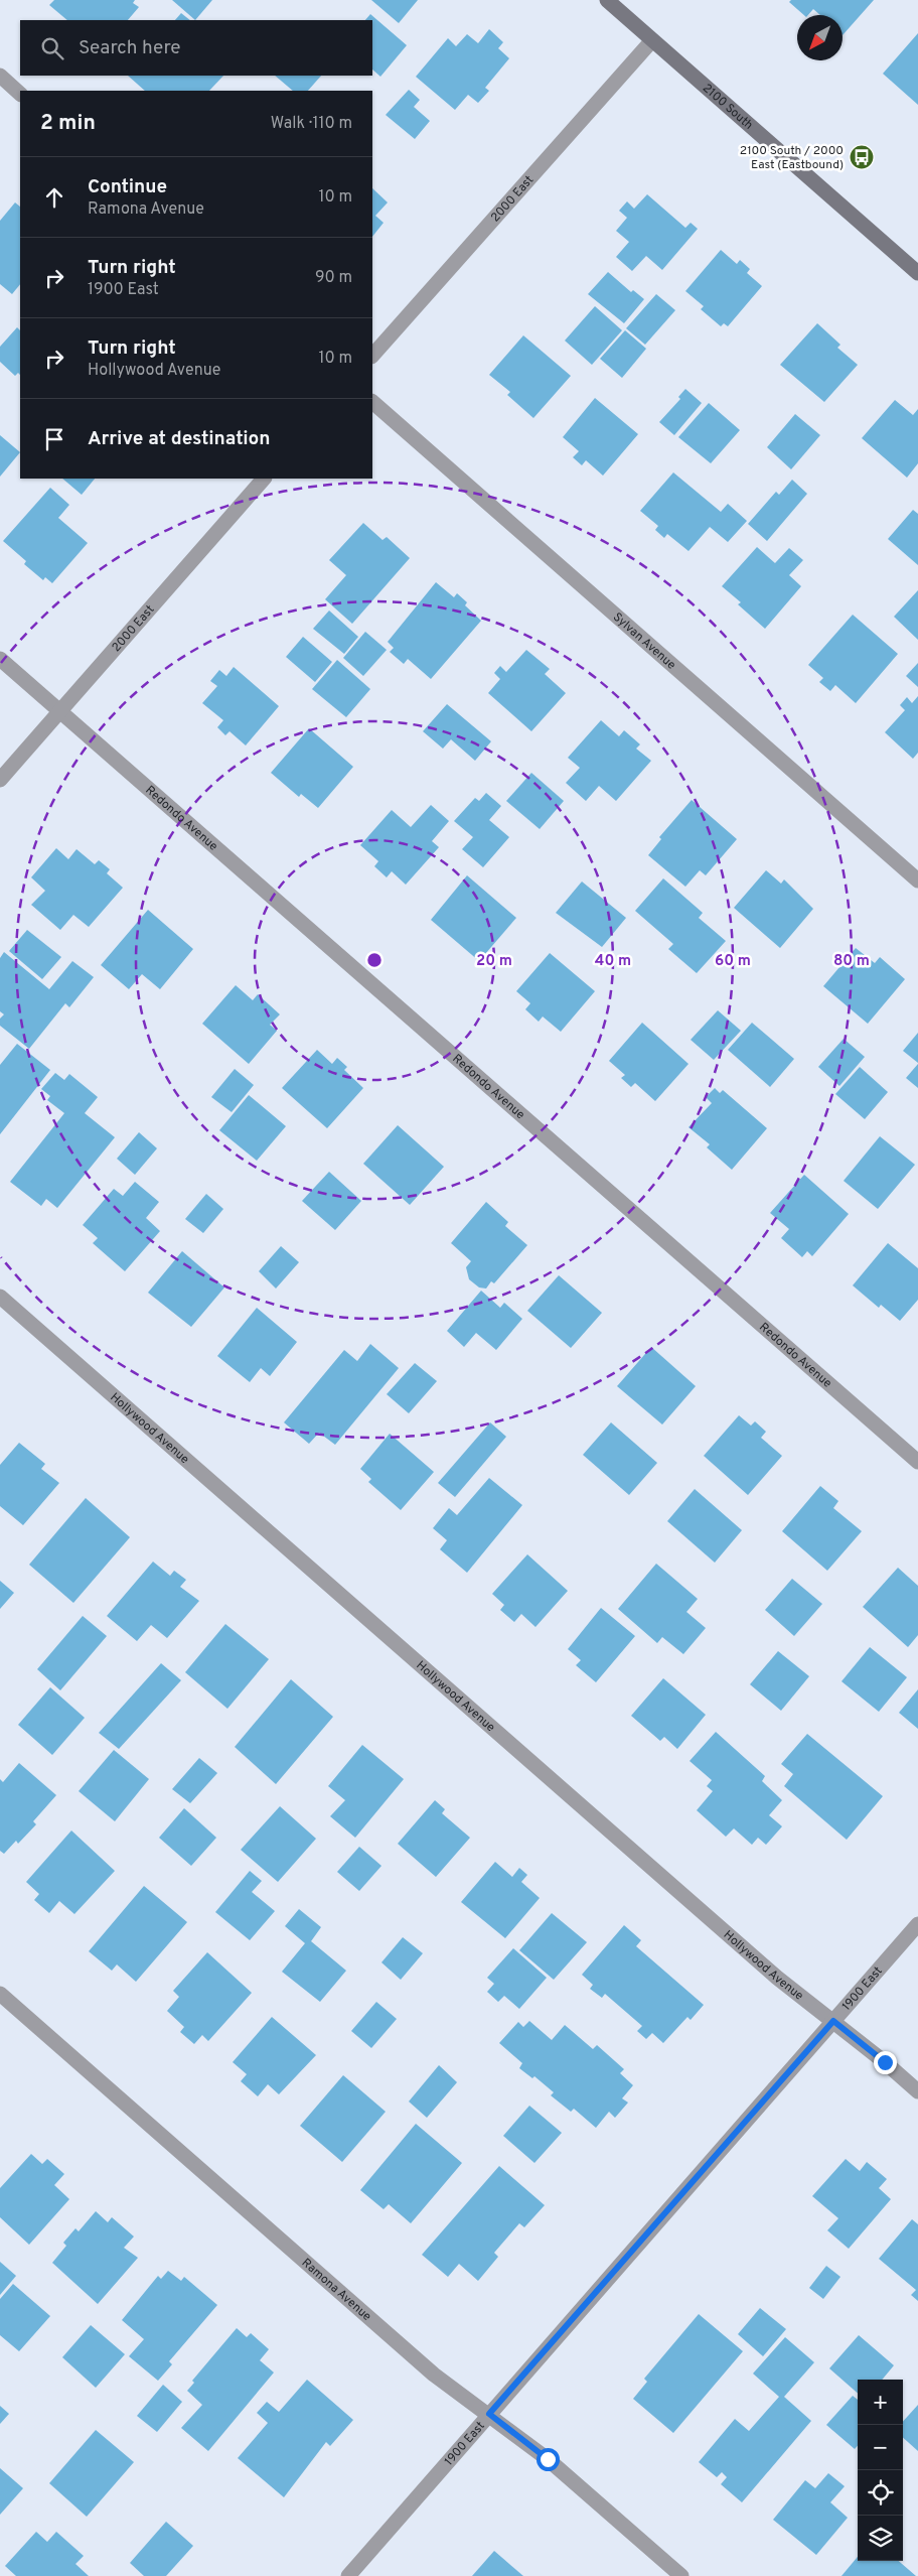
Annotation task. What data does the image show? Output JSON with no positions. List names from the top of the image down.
{
  "streets": {
    "main road": ["2100 South"],
    "street": [
      "2000 East",
      "Sylvan Avenue",
      "Redondo Avenue",
      "Hollywood Avenue",
      "1900 East",
      "Ramona Avenue"
    ]
  },
  "crossings": [
    ["2100 South", "2000 East"],
    ["2000 East", "Redondo Avenue"],
    ["Hollywood Avenue", "1900 East"],
    ["1900 East", "Ramona Avenue"]
  ],
  "places": {
    "bus stop": ["2100 South / 2000 East (Eastbound)"]
  },
  "north": "bottom left",
  "page": {
    "search": "Search here",
    "heading": ["2 min", "Walk · 110 m"],
    "list": [
      ["Continue", "Ramona Avenue", "10 m"],
      ["Turn right", "1900 East", "90 m"],
      ["Turn right", "Hollywood Avenue", "10 m"],
      "Arrive at destination"
    ],
    "map_buttons": ["+", "−"]
  },
  "rings": [
    "20 m",
    "40 m",
    "60 m",
    "80 m"
  ]
}
